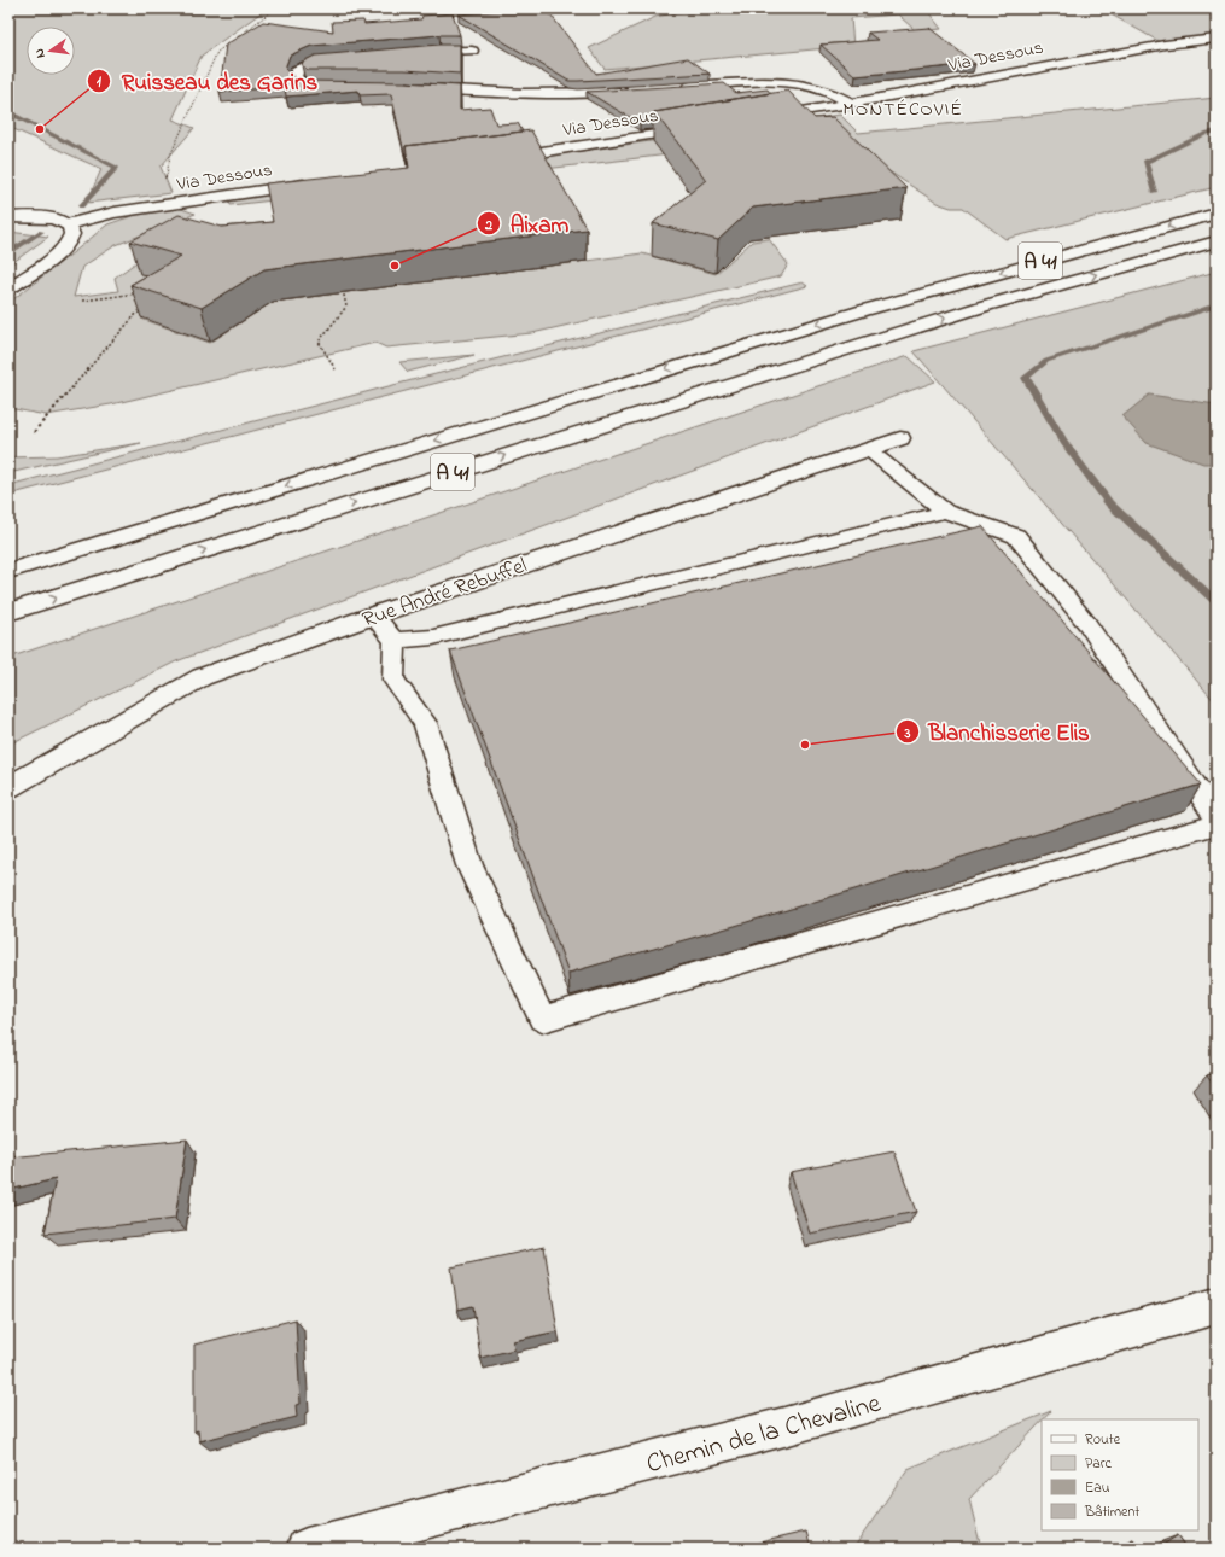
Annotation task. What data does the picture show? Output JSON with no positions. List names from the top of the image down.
{
  "streets": {
    "main road": [
      "Via Dessous",
      "A 41",
      "Rue André Rebuffel",
      "Chemin de la Chevaline"
    ]
  },
  "districts": ["MONTÉCOVIÉ"],
  "places": ["Ruisseau des Garins", "Aixam", "Blanchisserie Elis"],
  "legend": [
    "Route",
    "Parc",
    "Eau",
    "Bâtiment"
  ],
  "north": "left"
}
